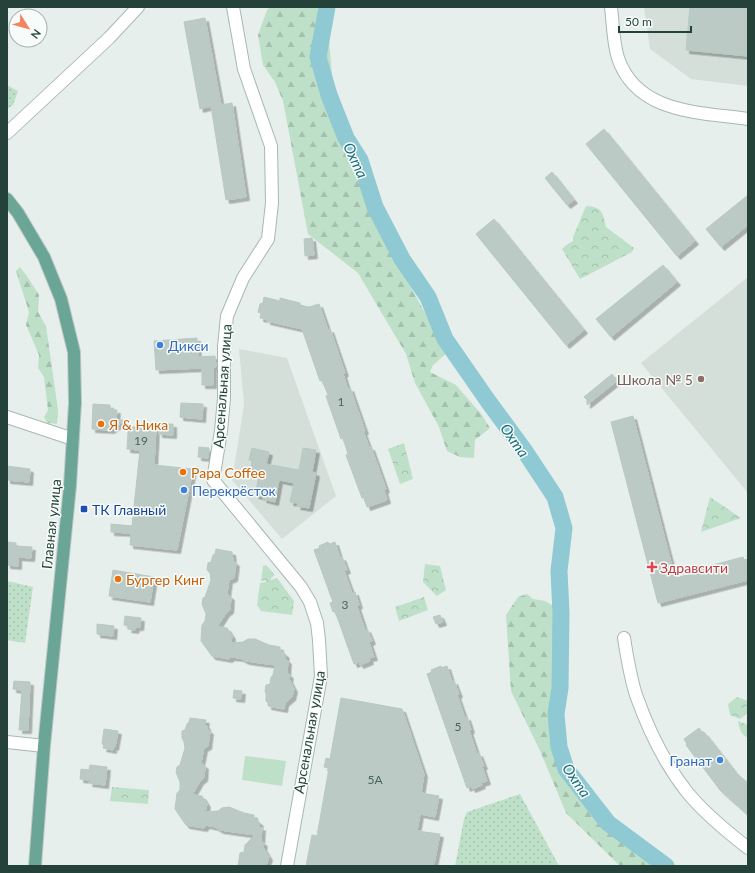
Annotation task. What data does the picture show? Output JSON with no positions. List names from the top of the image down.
{
  "streets": {
    "main road": ["Главная улица"],
    "street": ["Арсенальная улица"]
  },
  "water": ["Охта"],
  "places": {
    "other": [
      "Дикси",
      "Школа № 5",
      "Я & Ника",
      "Papa Coffee",
      "Перекрёсток",
      "Бургер Кинг",
      "Гранат"
    ],
    "transit": ["ТК Главный"],
    "health": ["Здравсити"]
  },
  "house_numbers": [
    "1",
    "19",
    "3",
    "5",
    "5А"
  ],
  "scale_bar": "50 m",
  "north": "bottom right"
}
